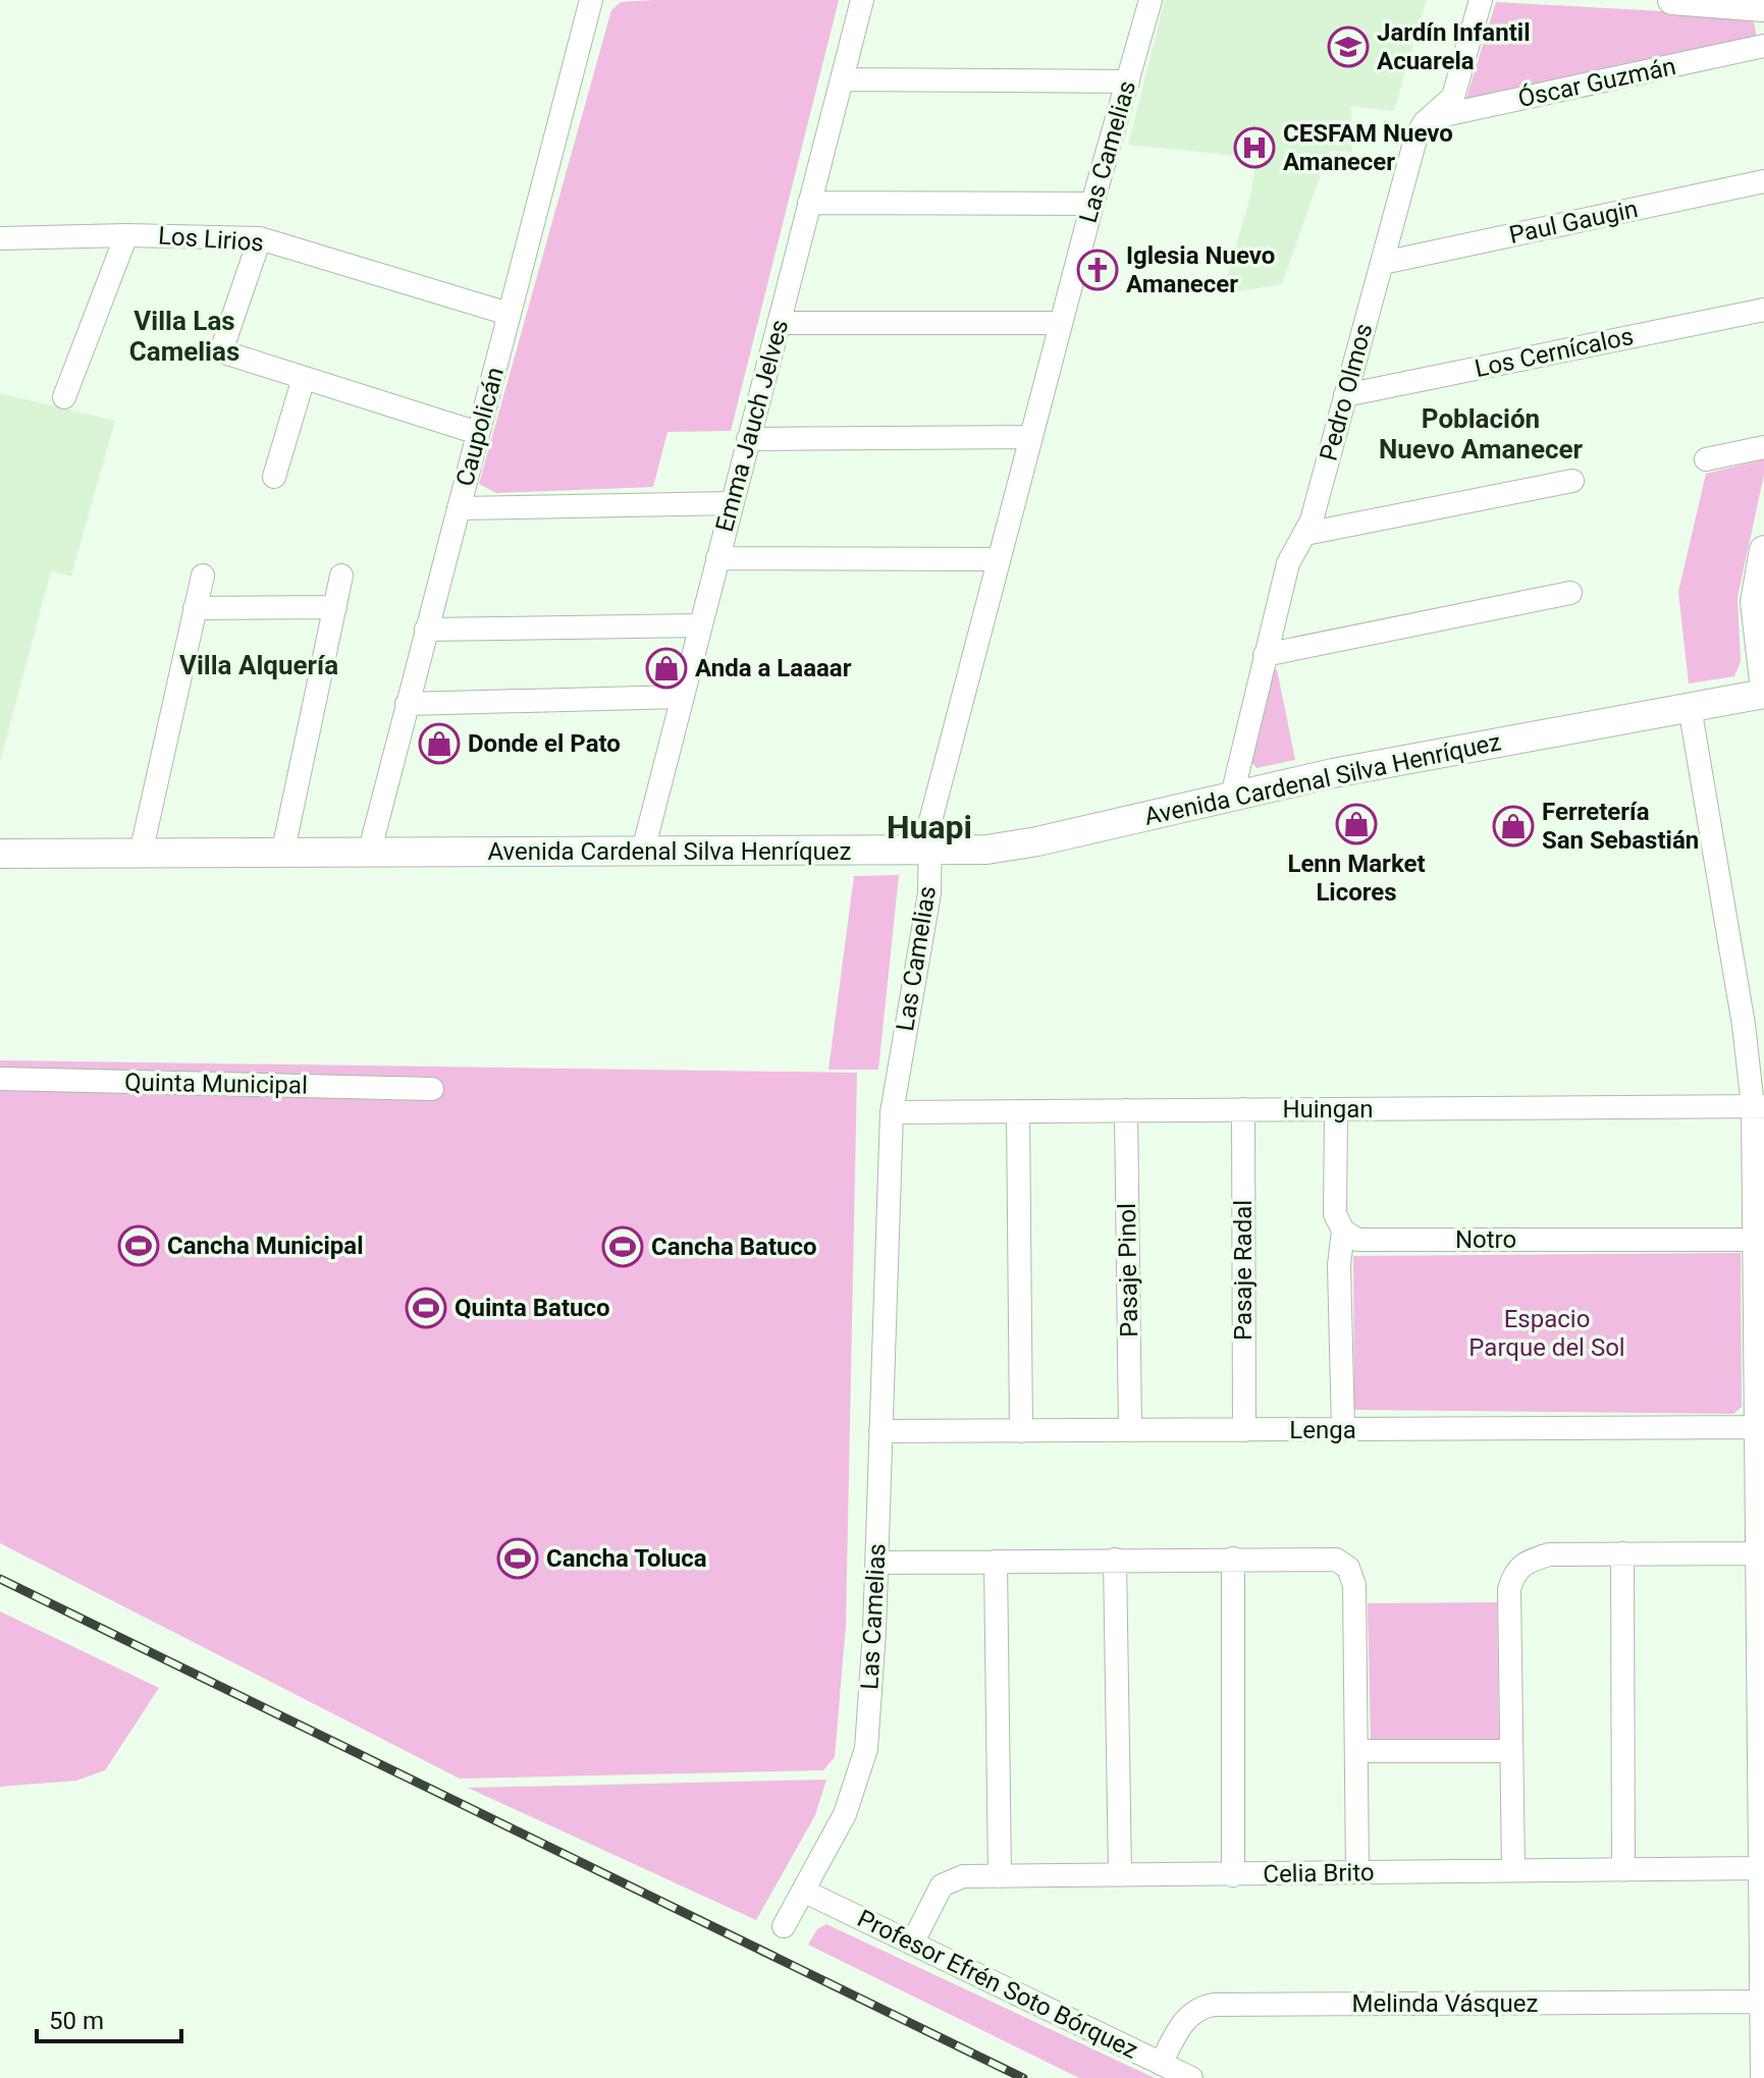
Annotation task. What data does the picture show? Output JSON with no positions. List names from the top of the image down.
{
  "streets": {
    "street": [
      "Óscar Guzmán",
      "Las Camelias",
      "Paul Gaugin",
      "Los Lirios",
      "Los Cernícalos",
      "Pedro Olmos",
      "Emma Jauch Jelves",
      "Caupolicán",
      "Avenida Cardenal Silva Henríquez",
      "Quinta Municipal",
      "Huingan",
      "Notro",
      "Pasaje Pinol",
      "Pasaje Radal",
      "Lenga",
      "Celia Brito",
      "Profesor Efrén Soto Bórquez",
      "Melinda Vásquez"
    ]
  },
  "crossings": [
    ["Óscar Guzmán", "Pedro Olmos"],
    ["Las Camelias", "Avenida Cardenal Silva Henríquez"],
    ["Las Camelias", "Huingan"],
    ["Las Camelias", "Lenga"],
    ["Las Camelias", "Profesor Efrén Soto Bórquez"],
    ["Paul Gaugin", "Pedro Olmos"],
    ["Los Lirios", "Caupolicán"],
    ["Los Cernícalos", "Pedro Olmos"],
    ["Pedro Olmos", "Avenida Cardenal Silva Henríquez"],
    ["Emma Jauch Jelves", "Avenida Cardenal Silva Henríquez"],
    ["Caupolicán", "Avenida Cardenal Silva Henríquez"],
    ["Huingan", "Pasaje Pinol"],
    ["Huingan", "Pasaje Radal"],
    ["Pasaje Pinol", "Lenga"],
    ["Pasaje Radal", "Lenga"],
    ["Celia Brito", "Profesor Efrén Soto Bórquez"],
    ["Profesor Efrén Soto Bórquez", "Melinda Vásquez"]
  ],
  "districts": [
    "Villa Las Camelias",
    "Población Nuevo Amanecer",
    "Villa Alquería",
    "Huapi"
  ],
  "parks": ["Espacio Parque del Sol"],
  "places": {
    "school or university": ["Jardín Infantil Acuarela"],
    "hospital": ["CESFAM Nuevo Amanecer"],
    "church": ["Iglesia Nuevo Amanecer"],
    "shop": [
      "Anda a Laaaar",
      "Donde el Pato",
      "Lenn Market Licores",
      "Ferretería San Sebastián"
    ],
    "sports": [
      "Cancha Municipal",
      "Cancha Batuco",
      "Quinta Batuco",
      "Cancha Toluca"
    ]
  },
  "scale_bar": "50 m"
}
